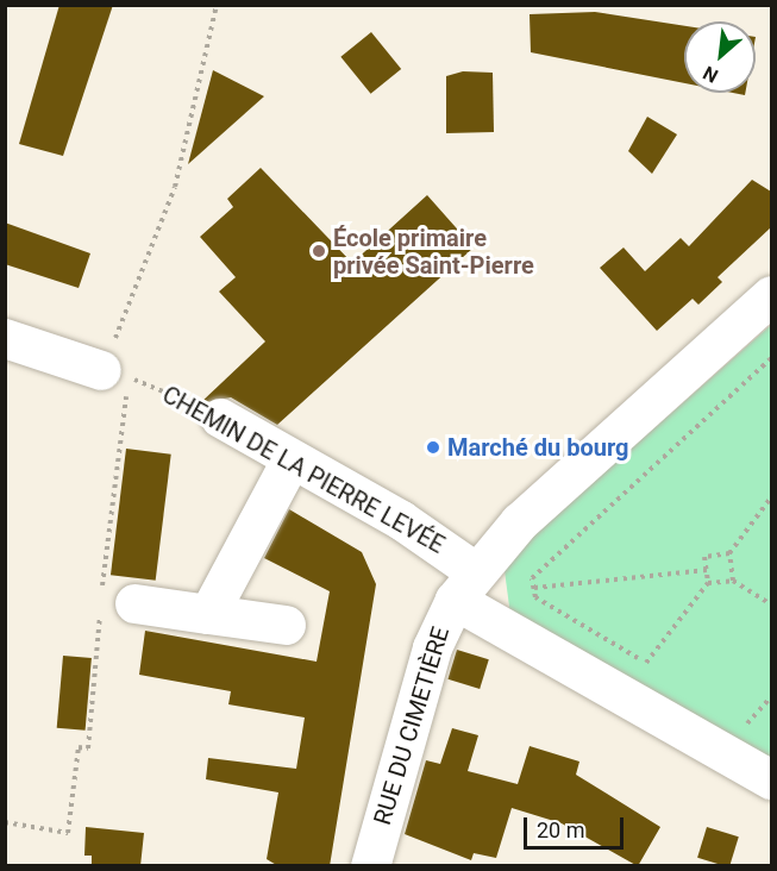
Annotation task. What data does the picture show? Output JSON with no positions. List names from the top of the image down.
{
  "streets": {
    "street": ["CHEMIN DE LA PIERRE LEVÉE", "RUE DU CIMETIÈRE"]
  },
  "crossings": [
    ["CHEMIN DE LA PIERRE LEVÉE", "RUE DU CIMETIÈRE"]
  ],
  "places": ["École primaire privée Saint-Pierre", "Marché du bourg"],
  "scale_bar": "20 m",
  "north": "bottom left"
}
